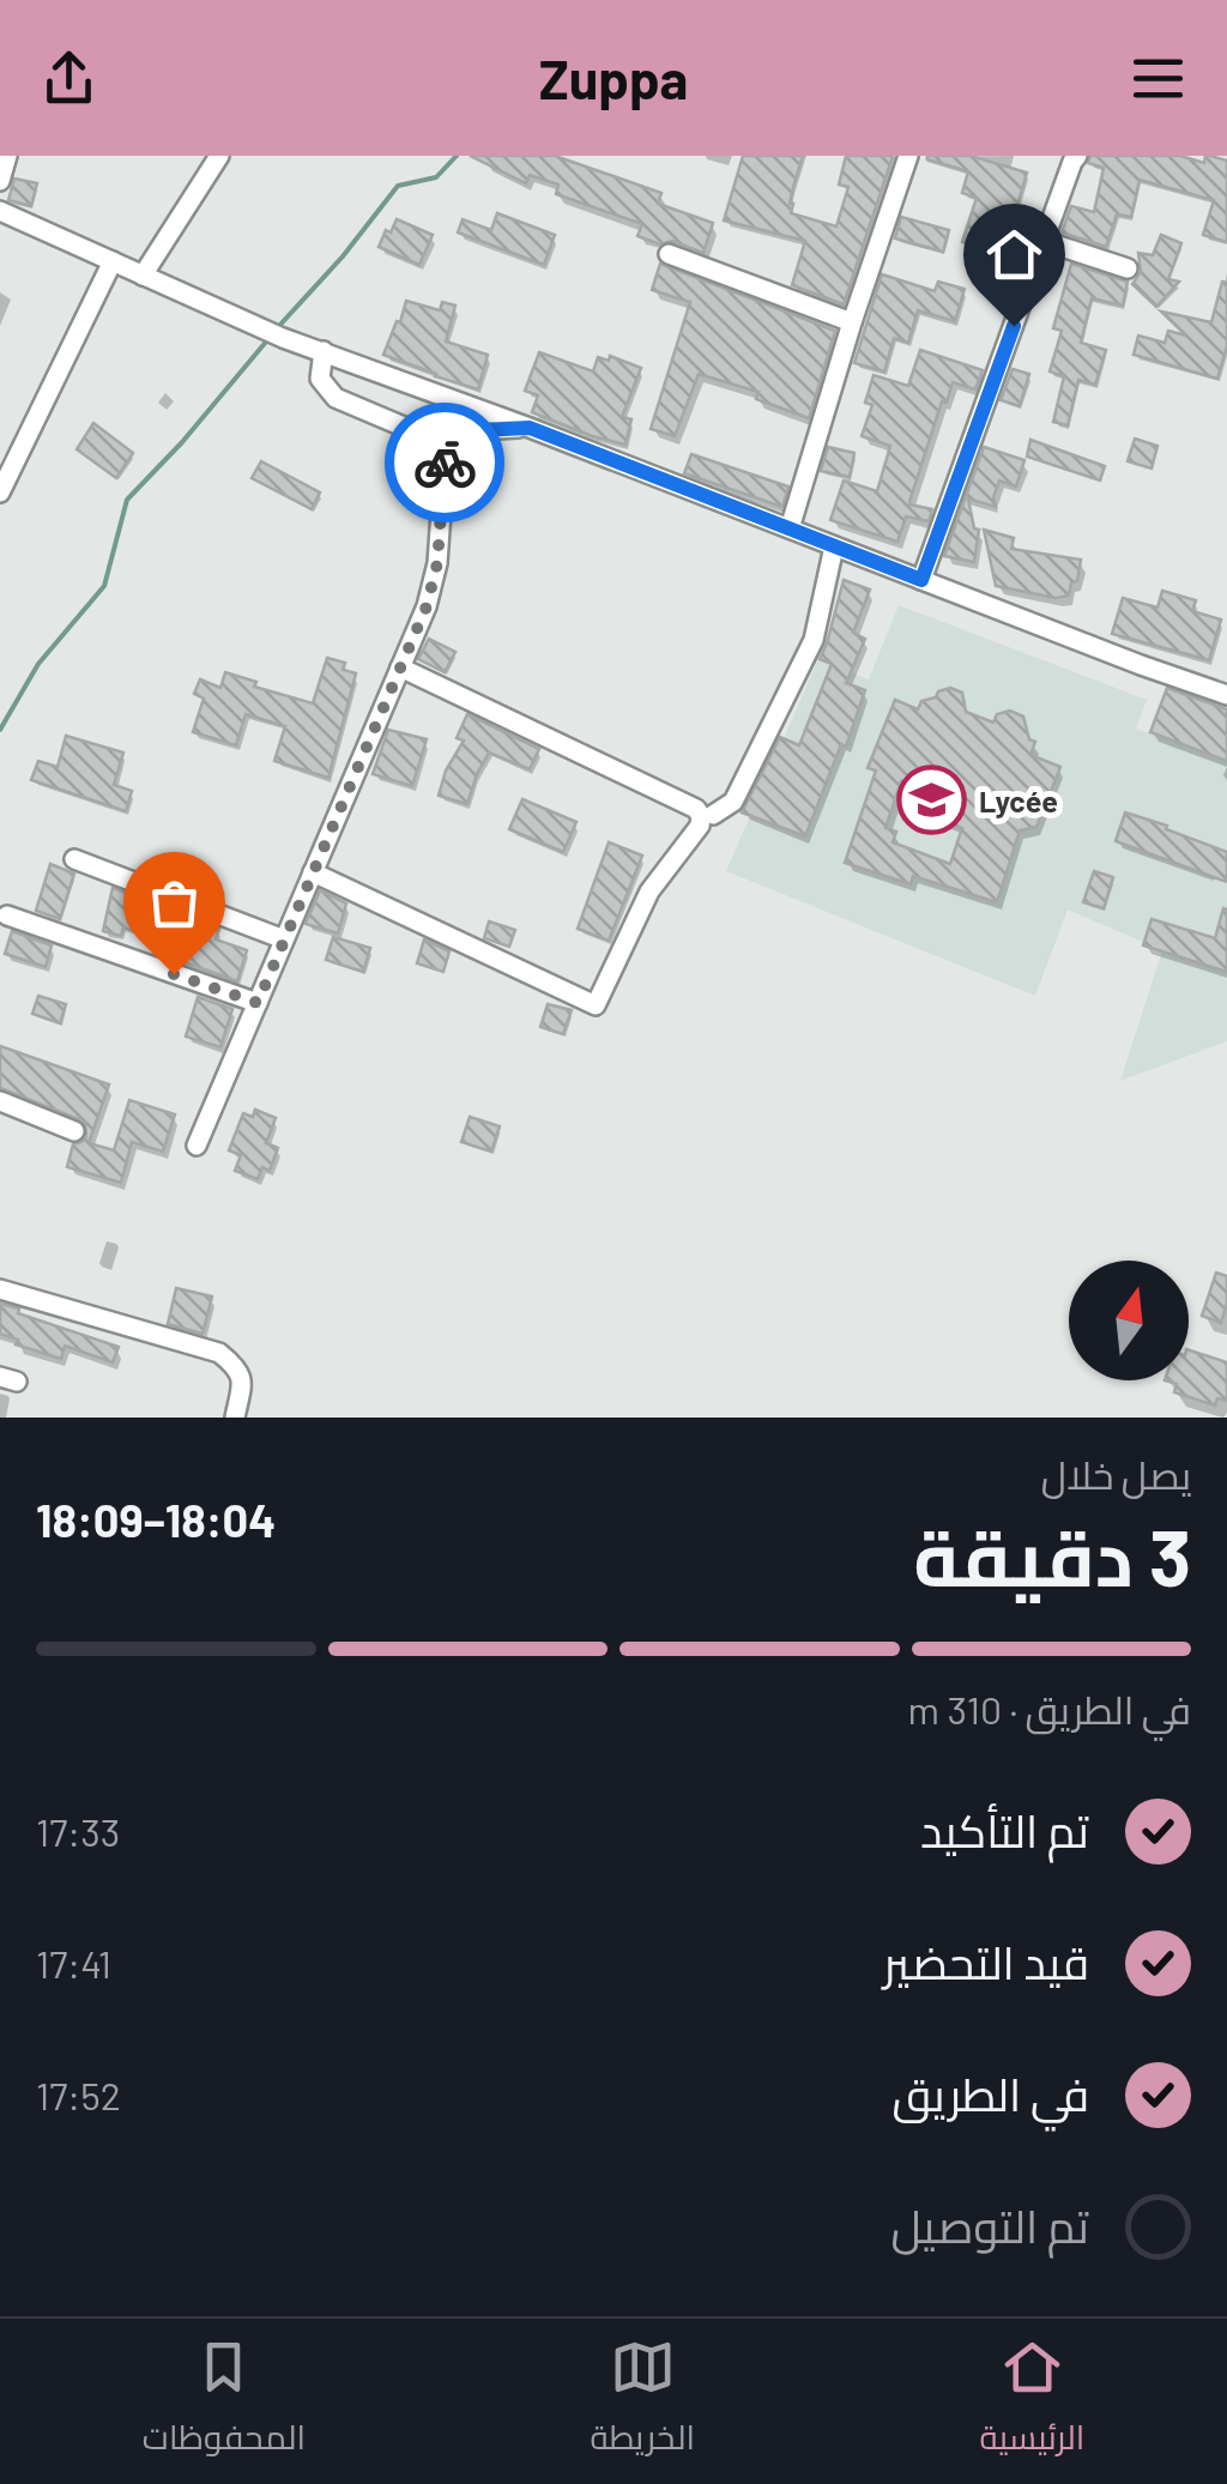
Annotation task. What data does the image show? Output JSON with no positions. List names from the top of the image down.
{
  "places": {
    "school or university": ["Lycée"]
  },
  "north": "top",
  "page": {
    "header": "Zuppa",
    "heading": ["3 دقيقة", "يصل خلال", "18:04–18:09"],
    "bar": "في الطريق · 310 m",
    "list": [
      ["تم التأكيد", "17:33"],
      ["قيد التحضير", "17:41"],
      ["في الطريق", "17:52"],
      "تم التوصيل"
    ],
    "tabs": ["الرئيسية", "الخريطة", "المحفوظات"]
  }
}
